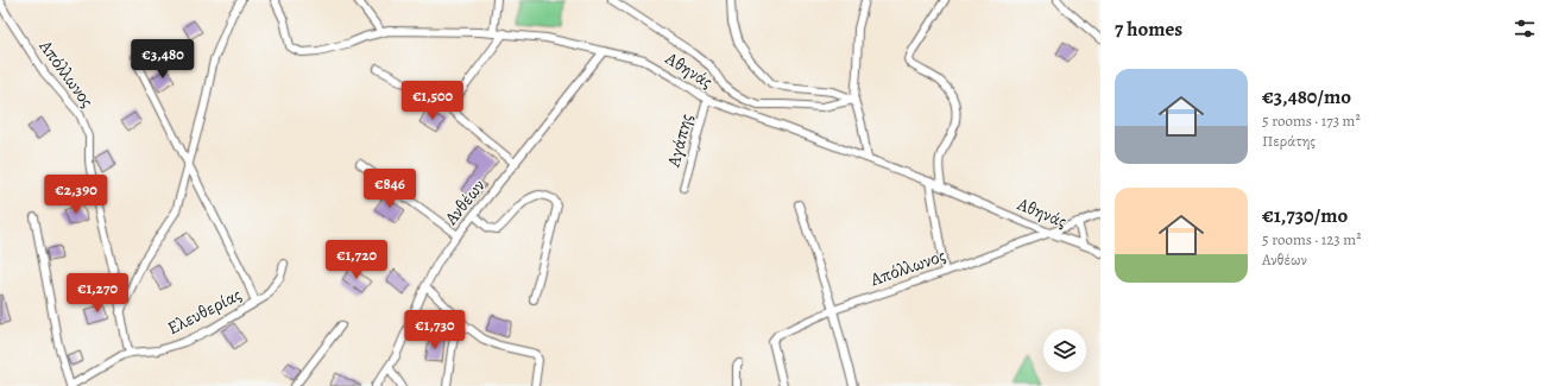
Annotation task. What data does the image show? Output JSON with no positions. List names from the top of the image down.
{
  "streets": {
    "street": [
      "Αθηνάς",
      "Απόλλωνος",
      "Αγάπης",
      "Ανθέων",
      "Ελευθερίας"
    ]
  },
  "crossings": [
    ["Αθηνάς", "Απόλλωνος"],
    ["Αθηνάς", "Αγάπης"],
    ["Αθηνάς", "Ανθέων"],
    ["Απόλλωνος", "Ελευθερίας"]
  ],
  "page": {
    "heading": "7 homes",
    "price": [
      "€3,480",
      "€1,500",
      "€846",
      "€2,390",
      "€1,720",
      "€1,270",
      "€1,730"
    ],
    "list": [
      {
        "name": "€3,480/mo",
        "note": "5 rooms · 173 m² · Περάτης"
      },
      {
        "name": "€1,730/mo",
        "note": "5 rooms · 123 m² · Ανθέων"
      }
    ]
  }
}
